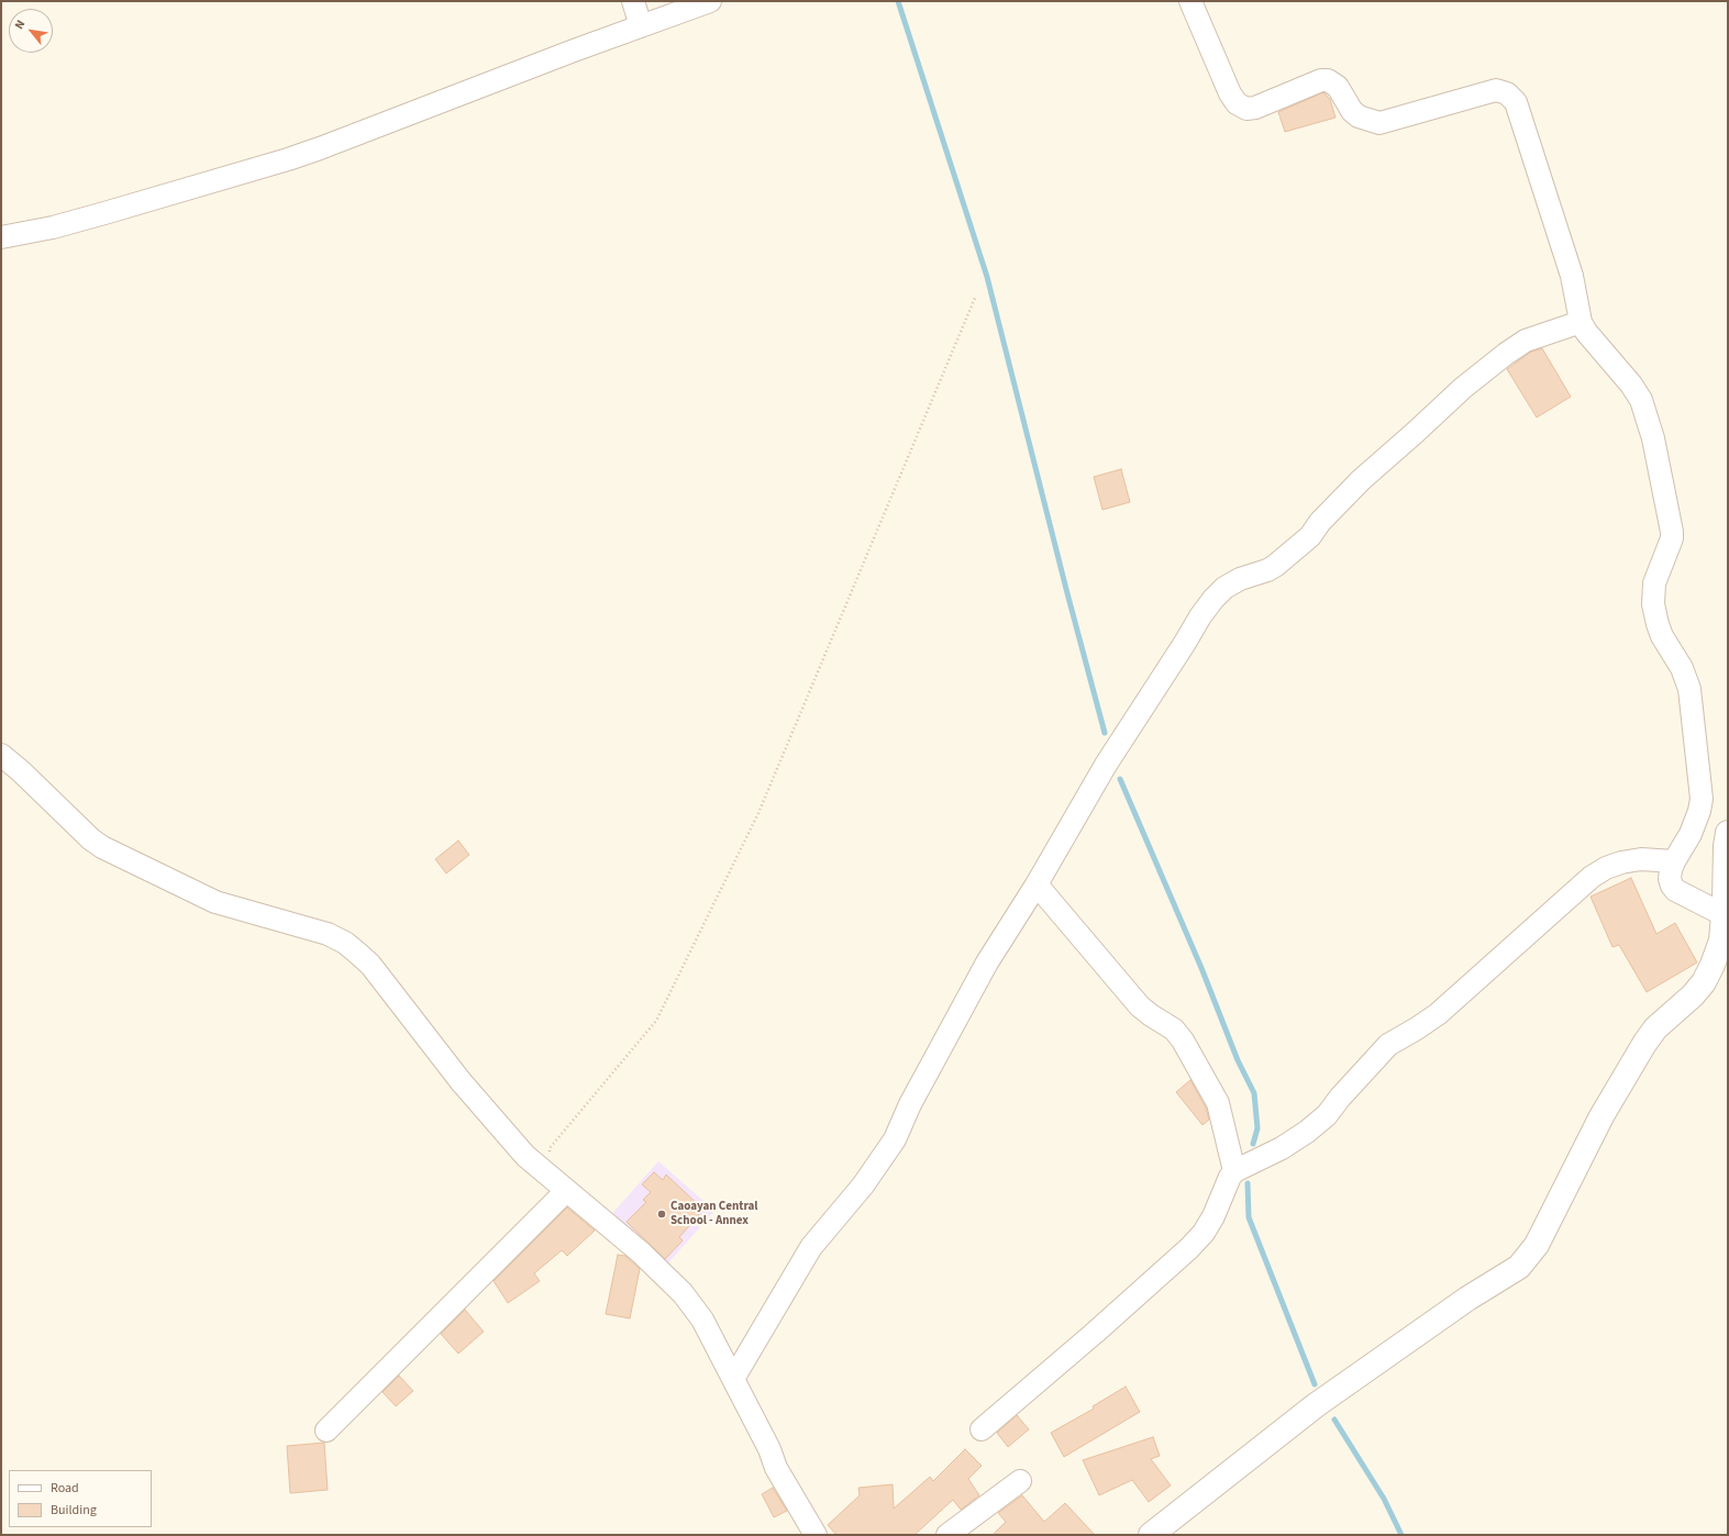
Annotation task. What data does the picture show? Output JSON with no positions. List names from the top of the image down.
{
  "places": ["Caoayan Central School - Annex"],
  "legend": ["Road", "Building"],
  "north": "top left"
}
